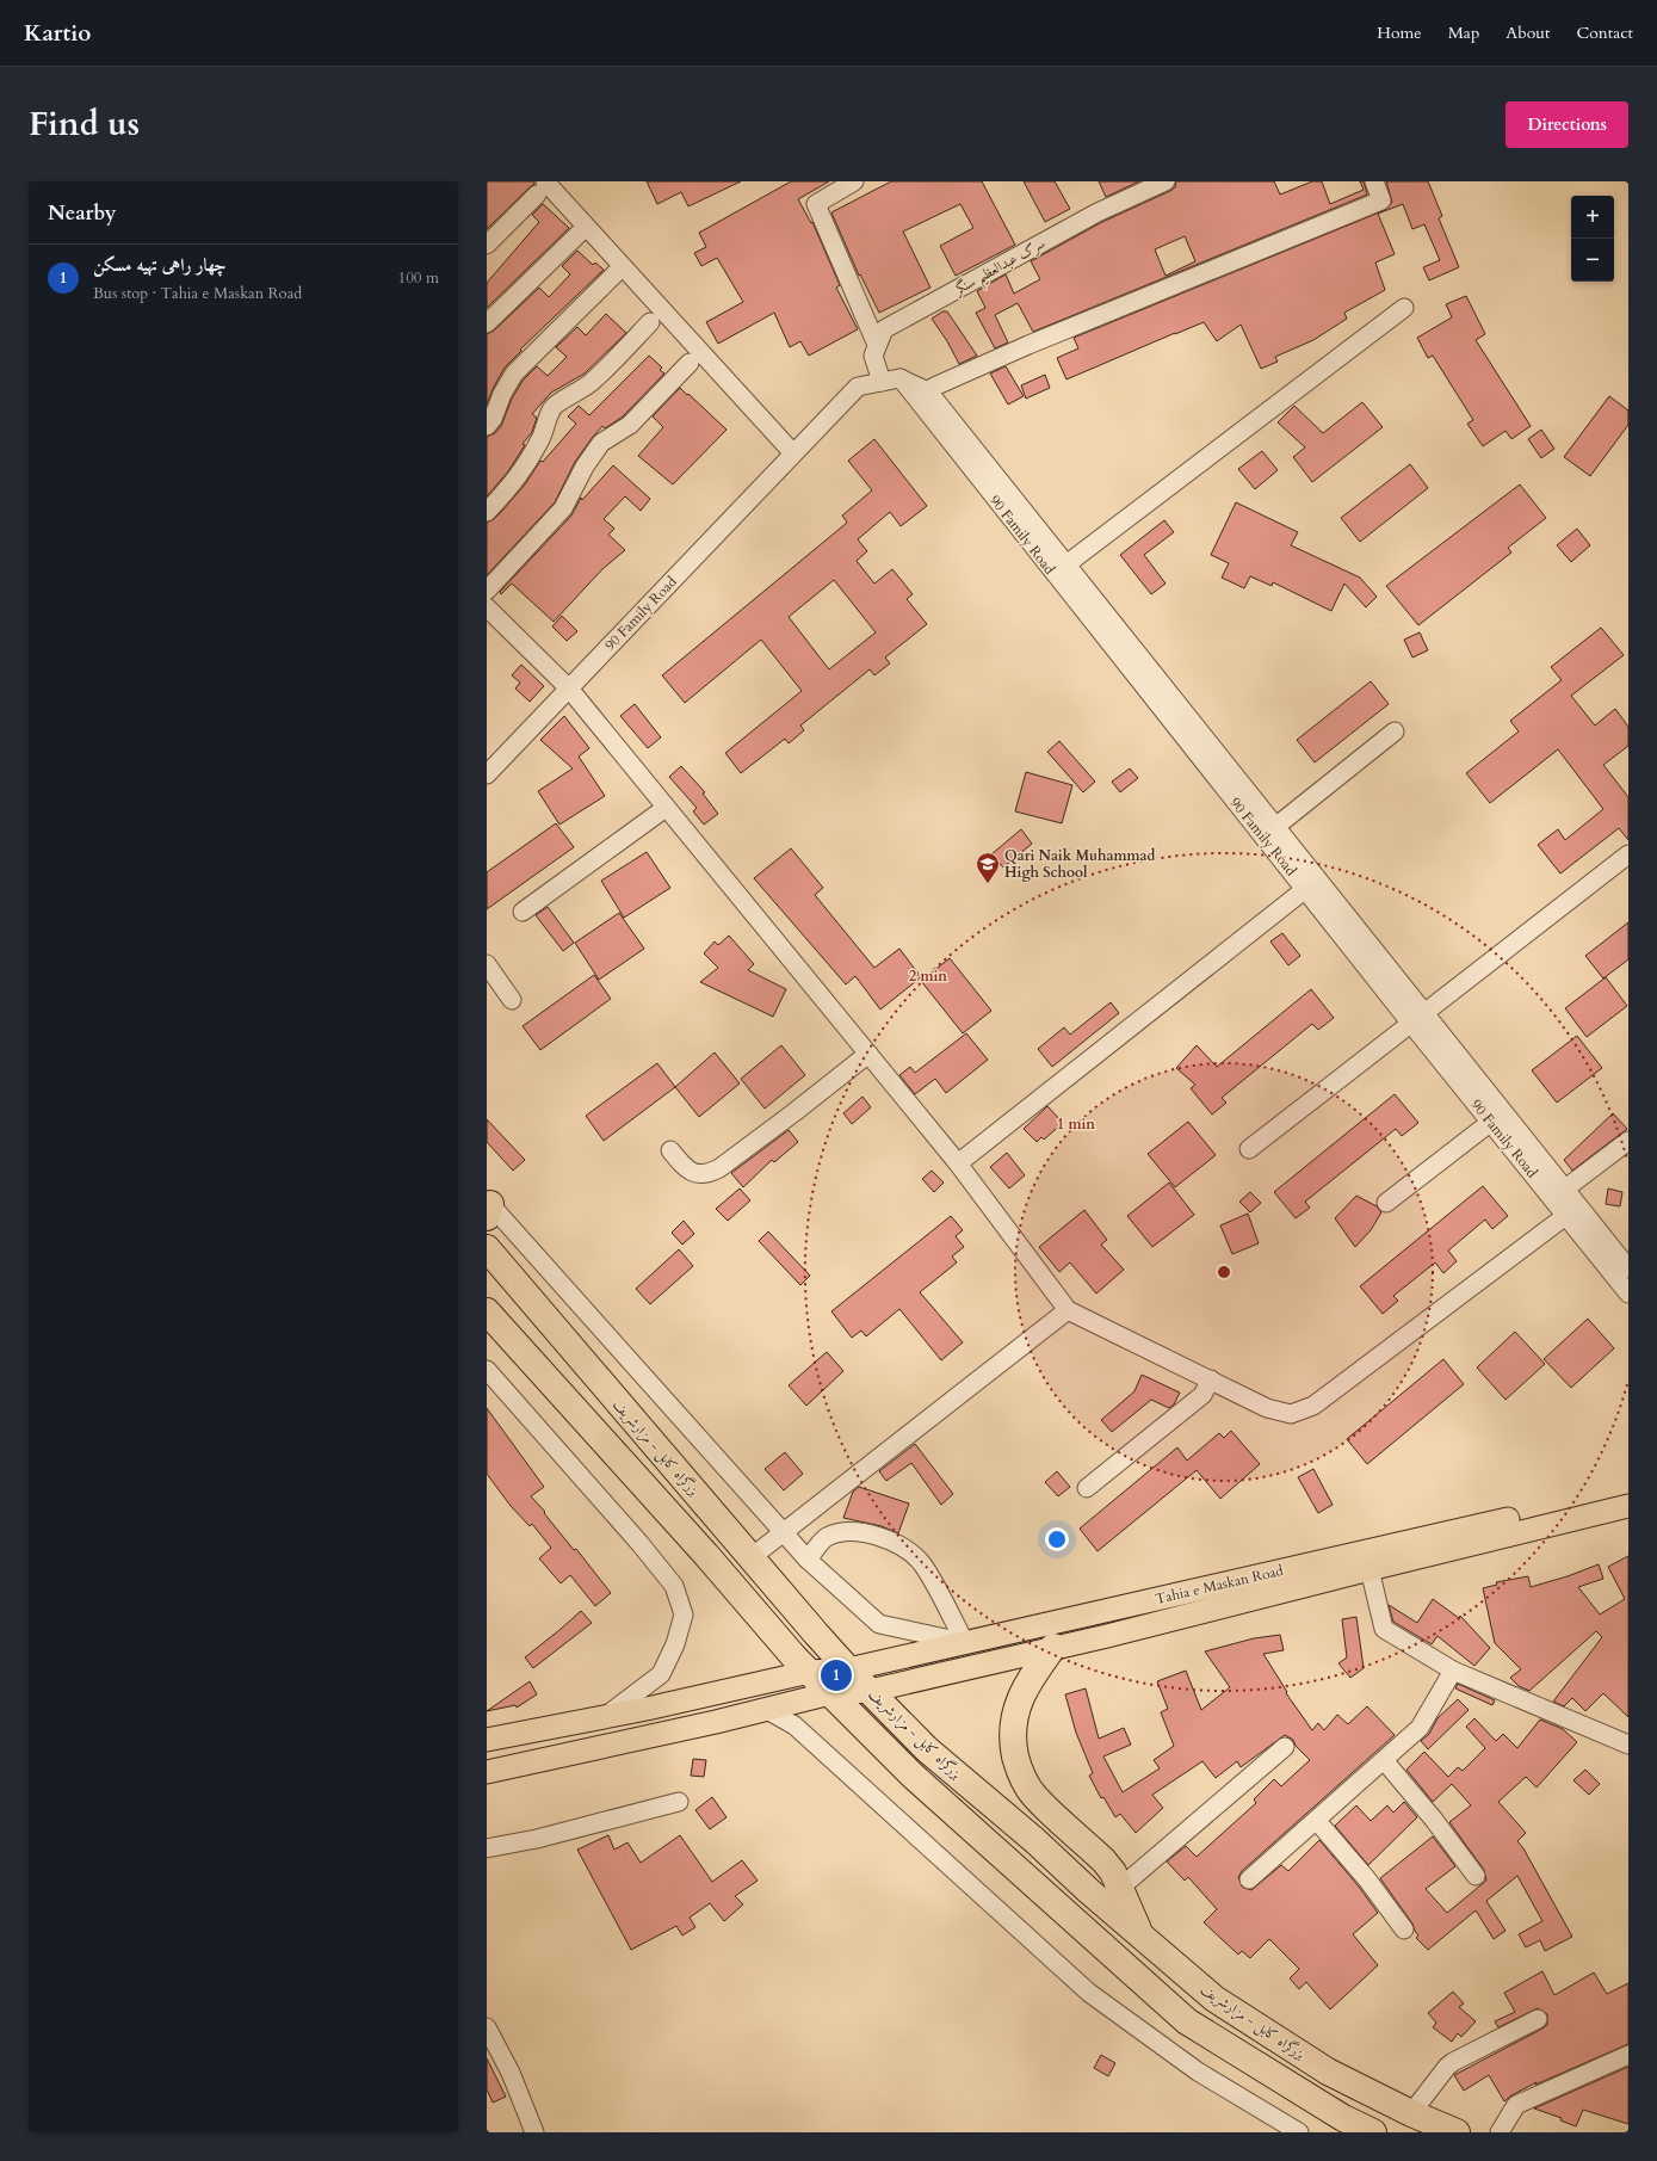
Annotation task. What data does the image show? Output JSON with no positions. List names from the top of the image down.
{
  "streets": {
    "highway": ["بزرگراه کابل - مزارشریف"],
    "main road": ["Tahia e Maskan Road"],
    "street": ["سرک عبدالعظیم سنگر", "90 Family Road"]
  },
  "crossings": [
    ["سرک عبدالعظیم سنگر", "90 Family Road"],
    ["بزرگراه کابل - مزارشریف", "Tahia e Maskan Road"]
  ],
  "places": {
    "school or university": ["Qari Naik Muhammad High School"]
  },
  "page": {
    "header": "Kartio",
    "nav": [
      "Home",
      "Map",
      "About",
      "Contact"
    ],
    "title": "Find us",
    "buttons": "Directions",
    "heading": "Nearby",
    "map_buttons": ["+", "−"],
    "list": [
      {
        "mark": "1",
        "name": "چهار راهی تهیه مسکن",
        "note": "Bus stop · Tahia e Maskan Road",
        "value": "100 m"
      }
    ],
    "pins": "1"
  },
  "rings": ["2 min", "1 min"]
}
